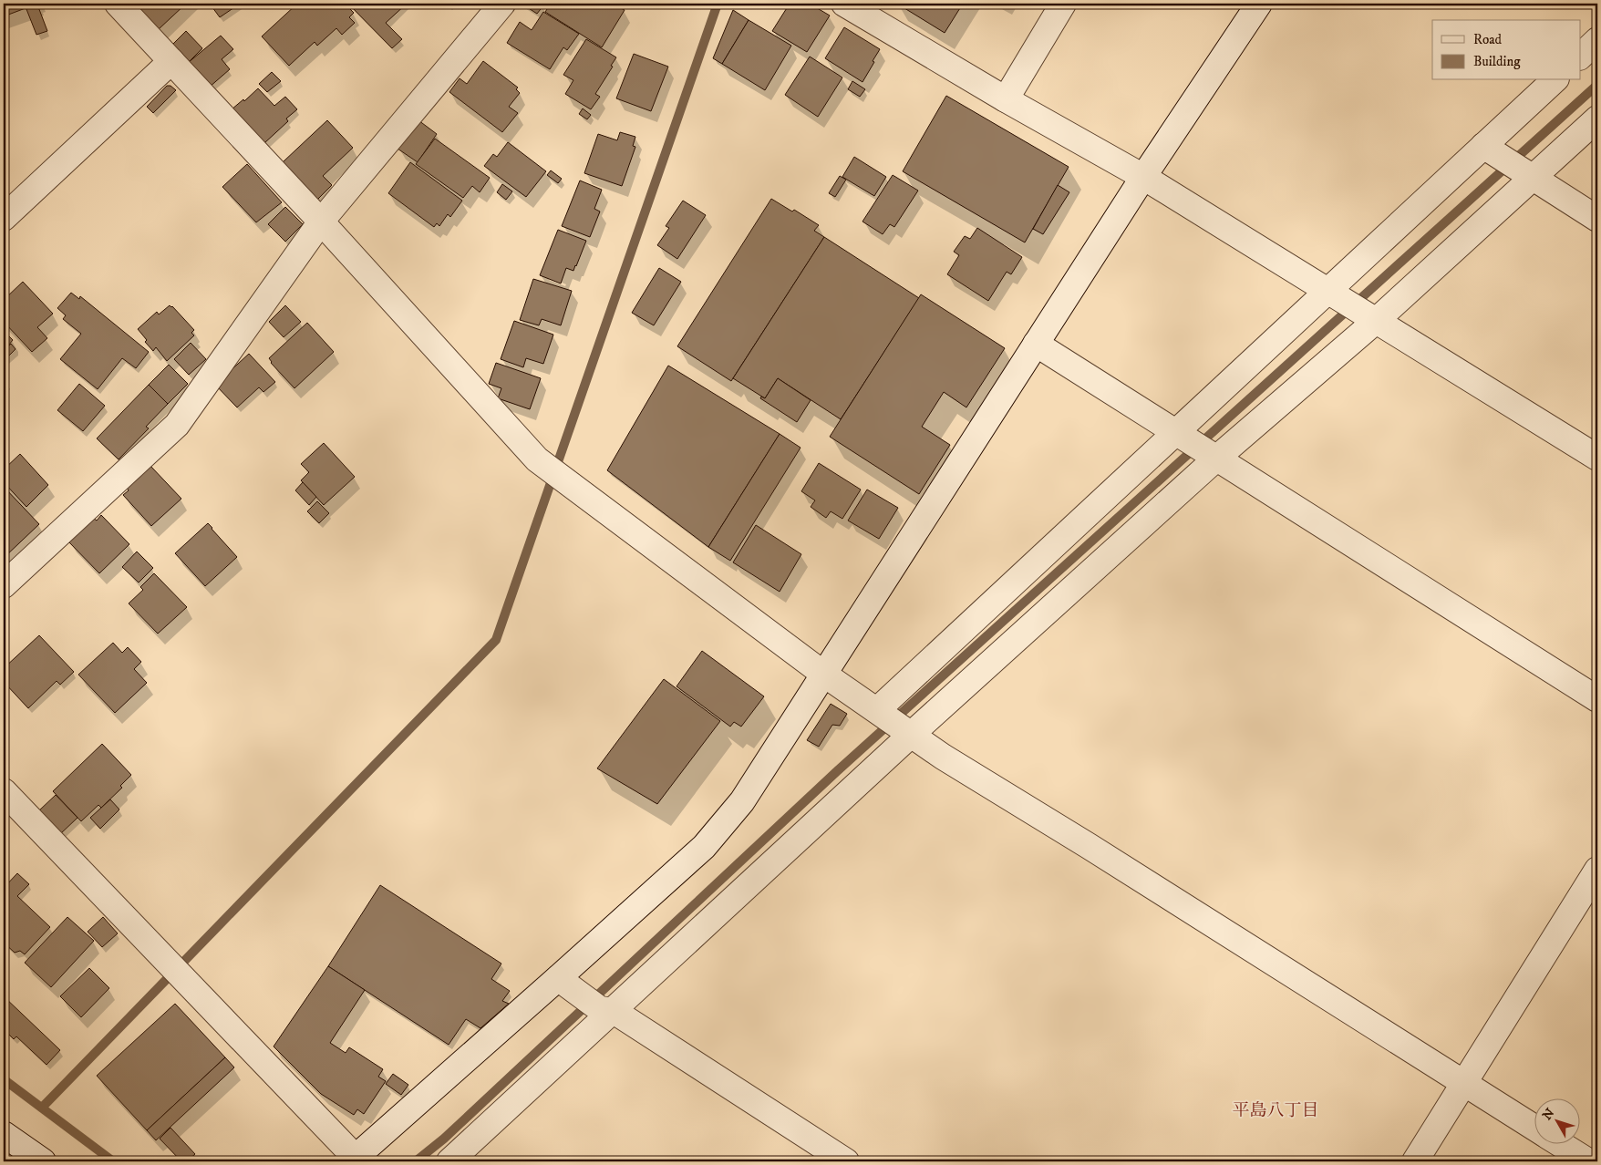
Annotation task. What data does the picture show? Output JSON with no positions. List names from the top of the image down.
{
  "districts": ["平島八丁目"],
  "legend": ["Road", "Building"],
  "north": "top left"
}
